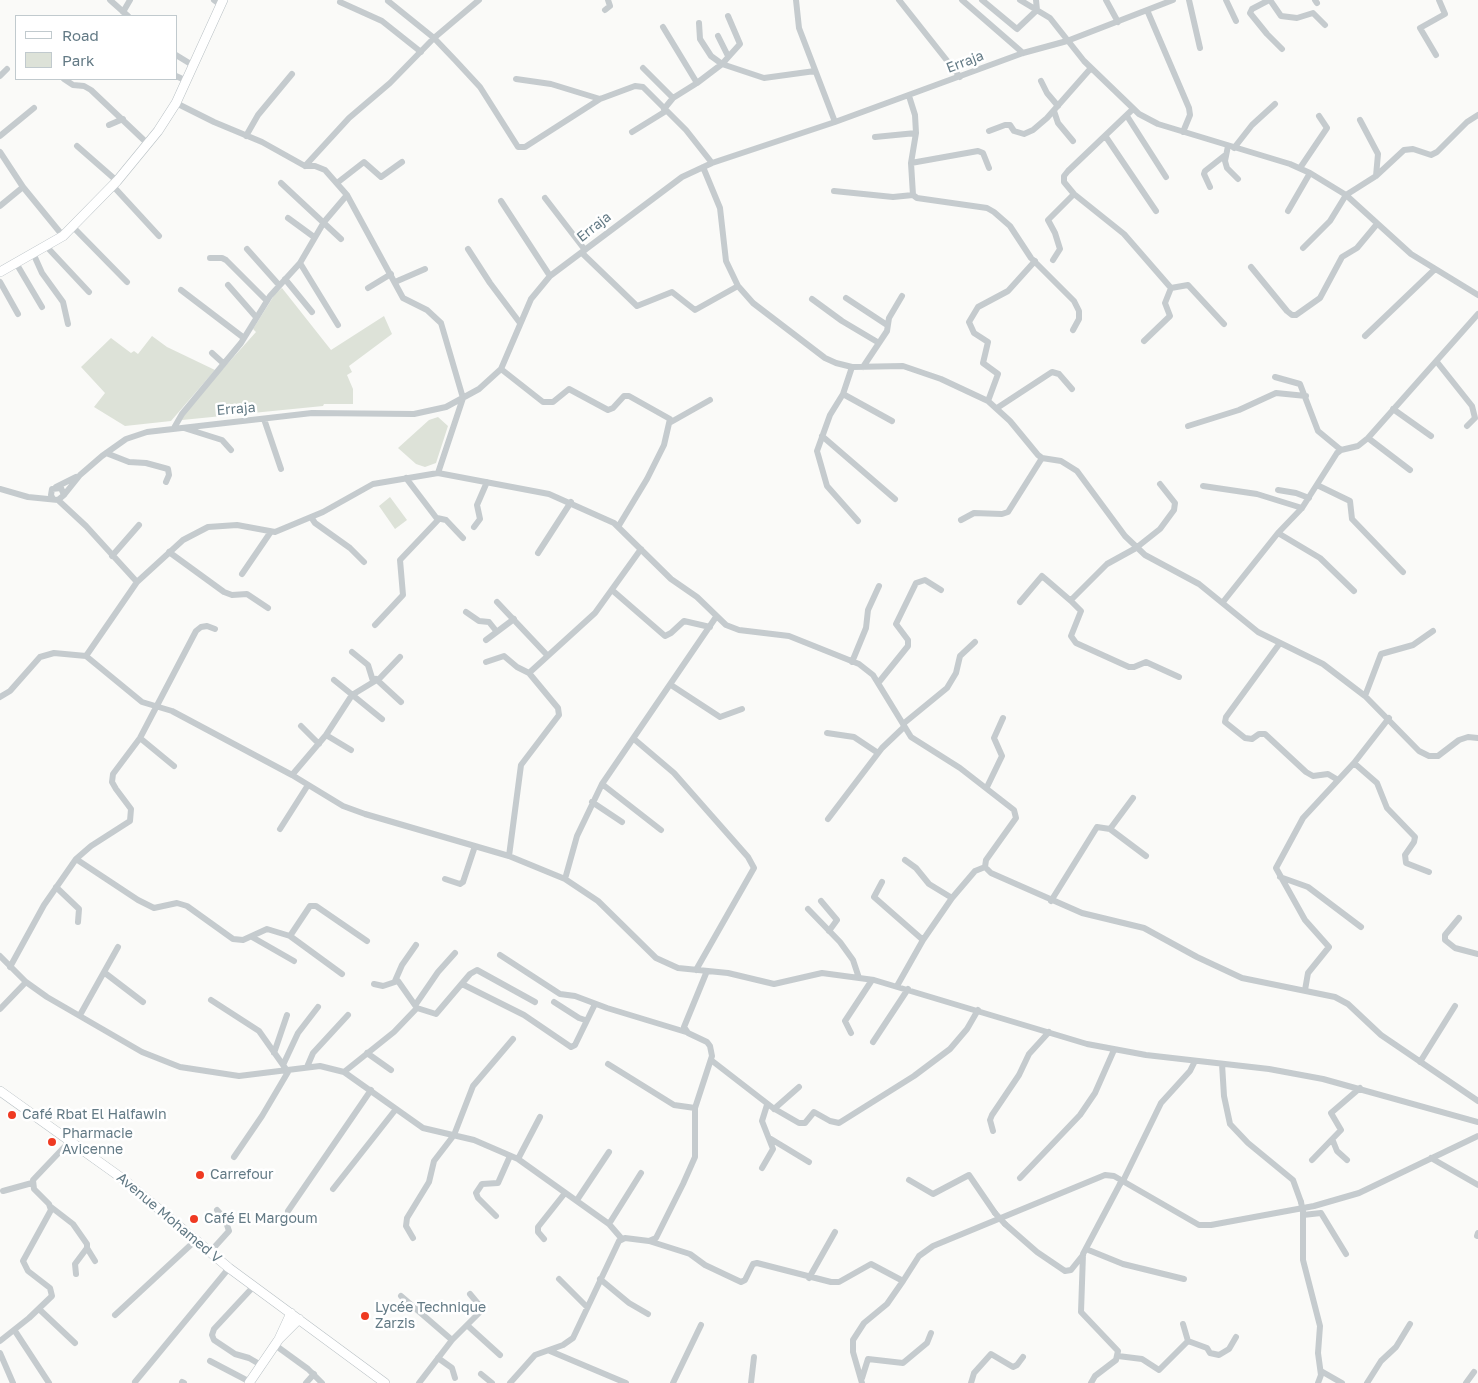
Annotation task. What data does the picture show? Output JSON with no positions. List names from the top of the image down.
{
  "streets": {
    "main road": ["Avenue Mohamed V"],
    "street": ["Erraja"]
  },
  "places": [
    "Café Rbat El Halfawin",
    "Pharmacie Avicenne",
    "Carrefour",
    "Café El Margoum",
    "Lycée Technique Zarzis"
  ],
  "legend": ["Road", "Park"]
}
